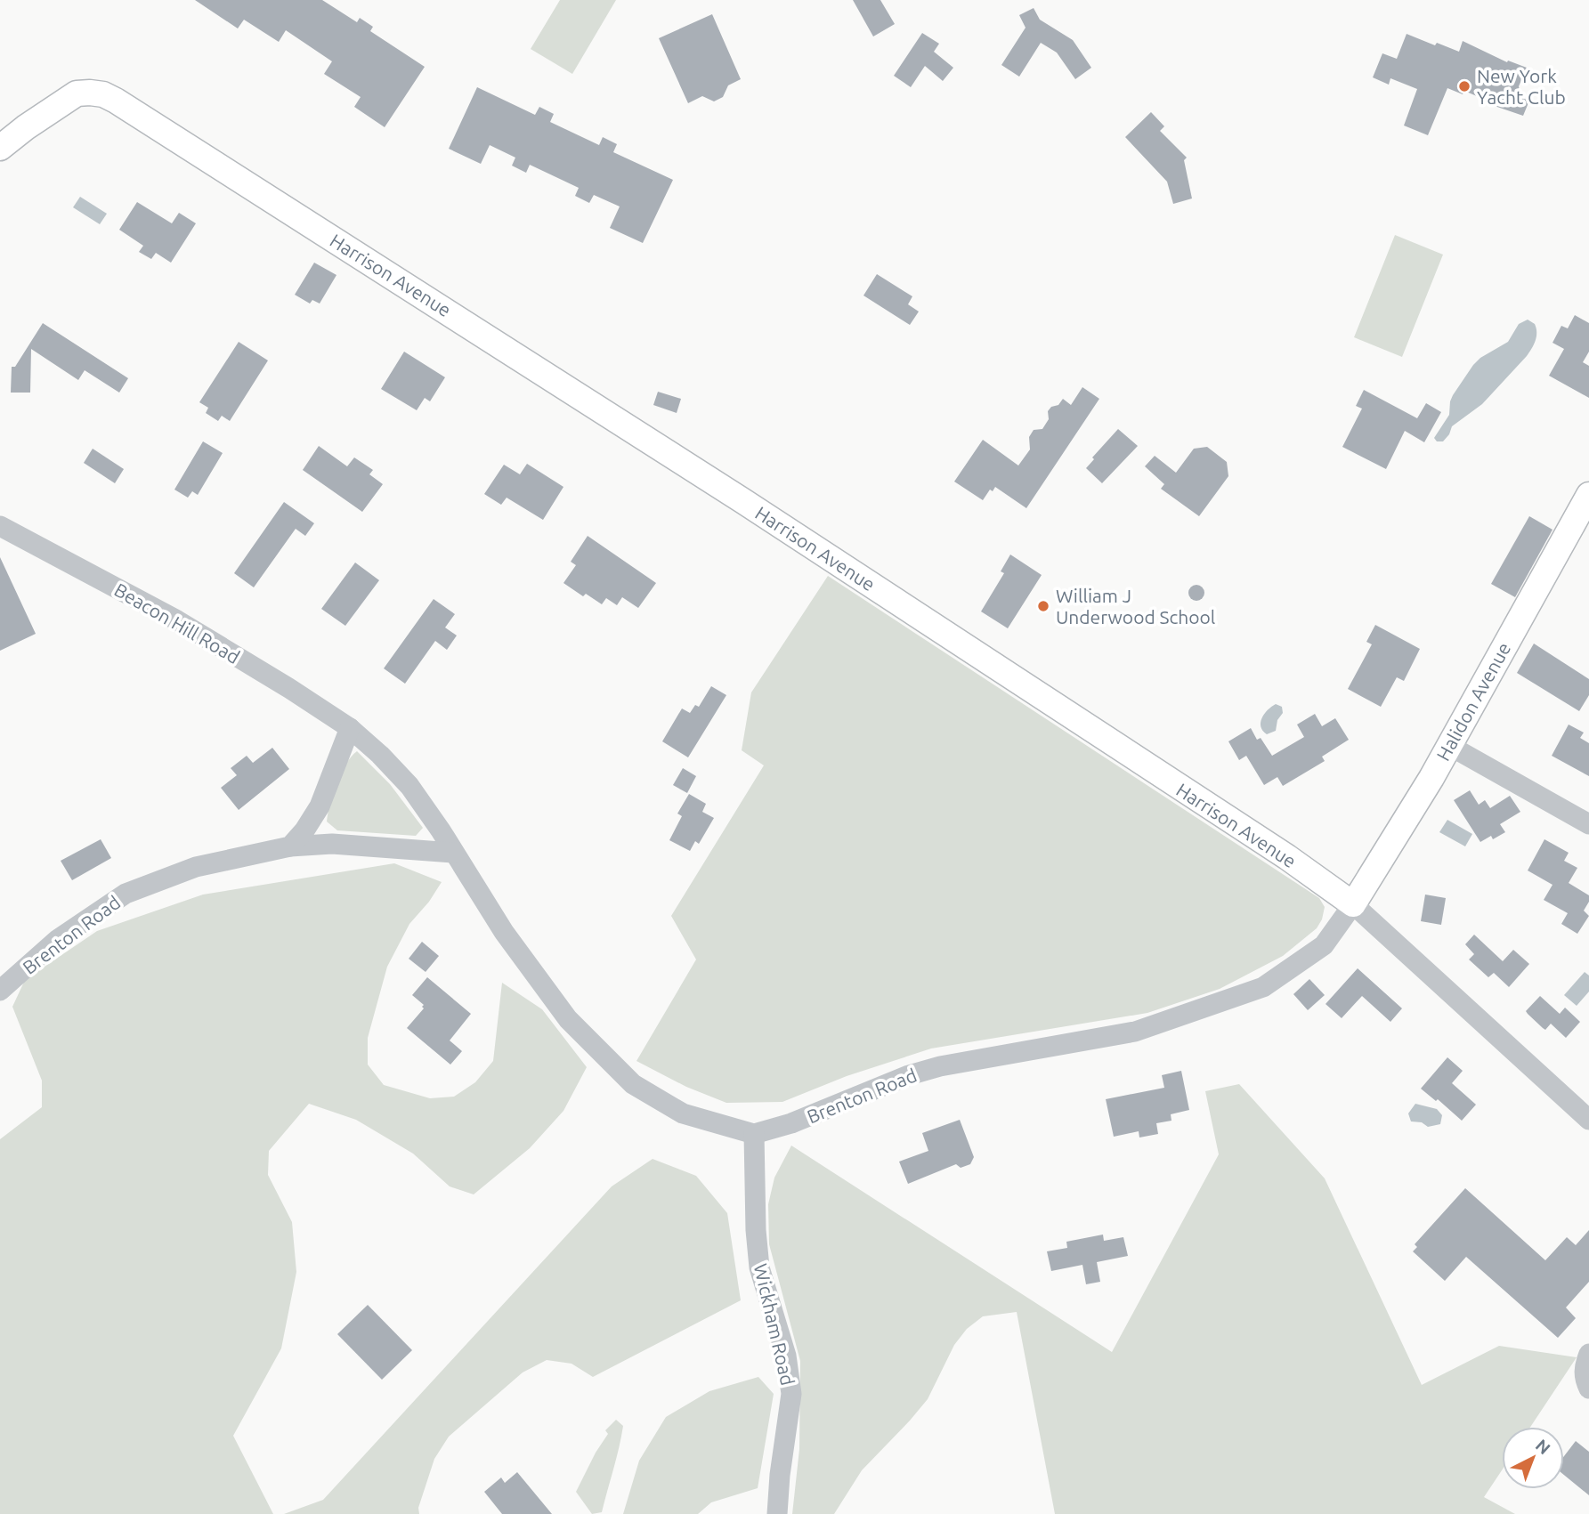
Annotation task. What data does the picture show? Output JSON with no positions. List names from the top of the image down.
{
  "streets": {
    "main road": ["Harrison Avenue", "Halidon Avenue"],
    "street": ["Beacon Hill Road", "Brenton Road", "Wickham Road"]
  },
  "crossings": [
    ["Harrison Avenue", "Halidon Avenue"],
    ["Harrison Avenue", "Brenton Road"],
    ["Halidon Avenue", "Brenton Road"],
    ["Brenton Road", "Wickham Road"]
  ],
  "places": ["New York Yacht Club", "William J Underwood School"],
  "north": "top right"
}
